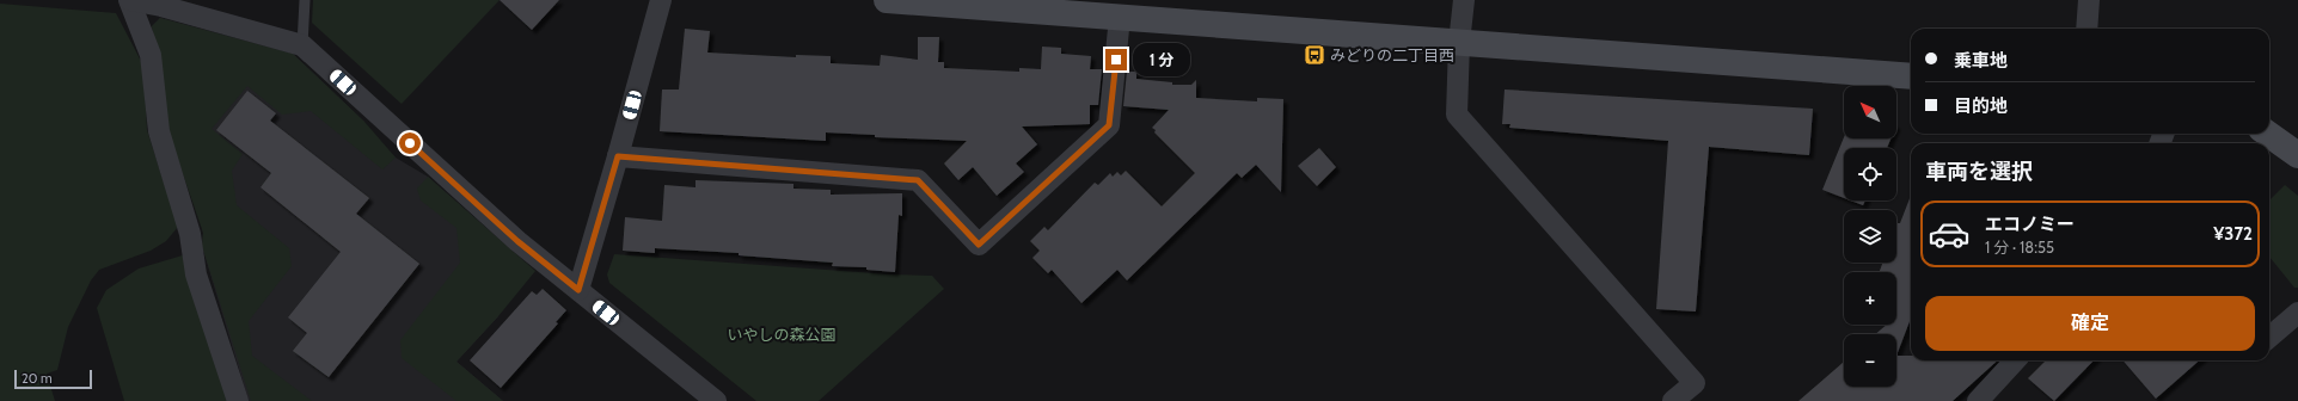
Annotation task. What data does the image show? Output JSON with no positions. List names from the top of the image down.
{
  "parks": ["いやしの森公園"],
  "places": {
    "bus stop": ["みどりの二丁目西"]
  },
  "scale_bar": "20 m",
  "north": "top left",
  "page": {
    "banner": ["乗車地", "目的地"],
    "bubble": "1 分",
    "map_buttons": ["+", "−"],
    "heading": "車両を選択",
    "list": [
      {
        "name": "エコノミー",
        "note": "1 分 · 18:55",
        "value": "¥372"
      }
    ],
    "buttons": "確定",
    "scale": "20 m"
  }
}
